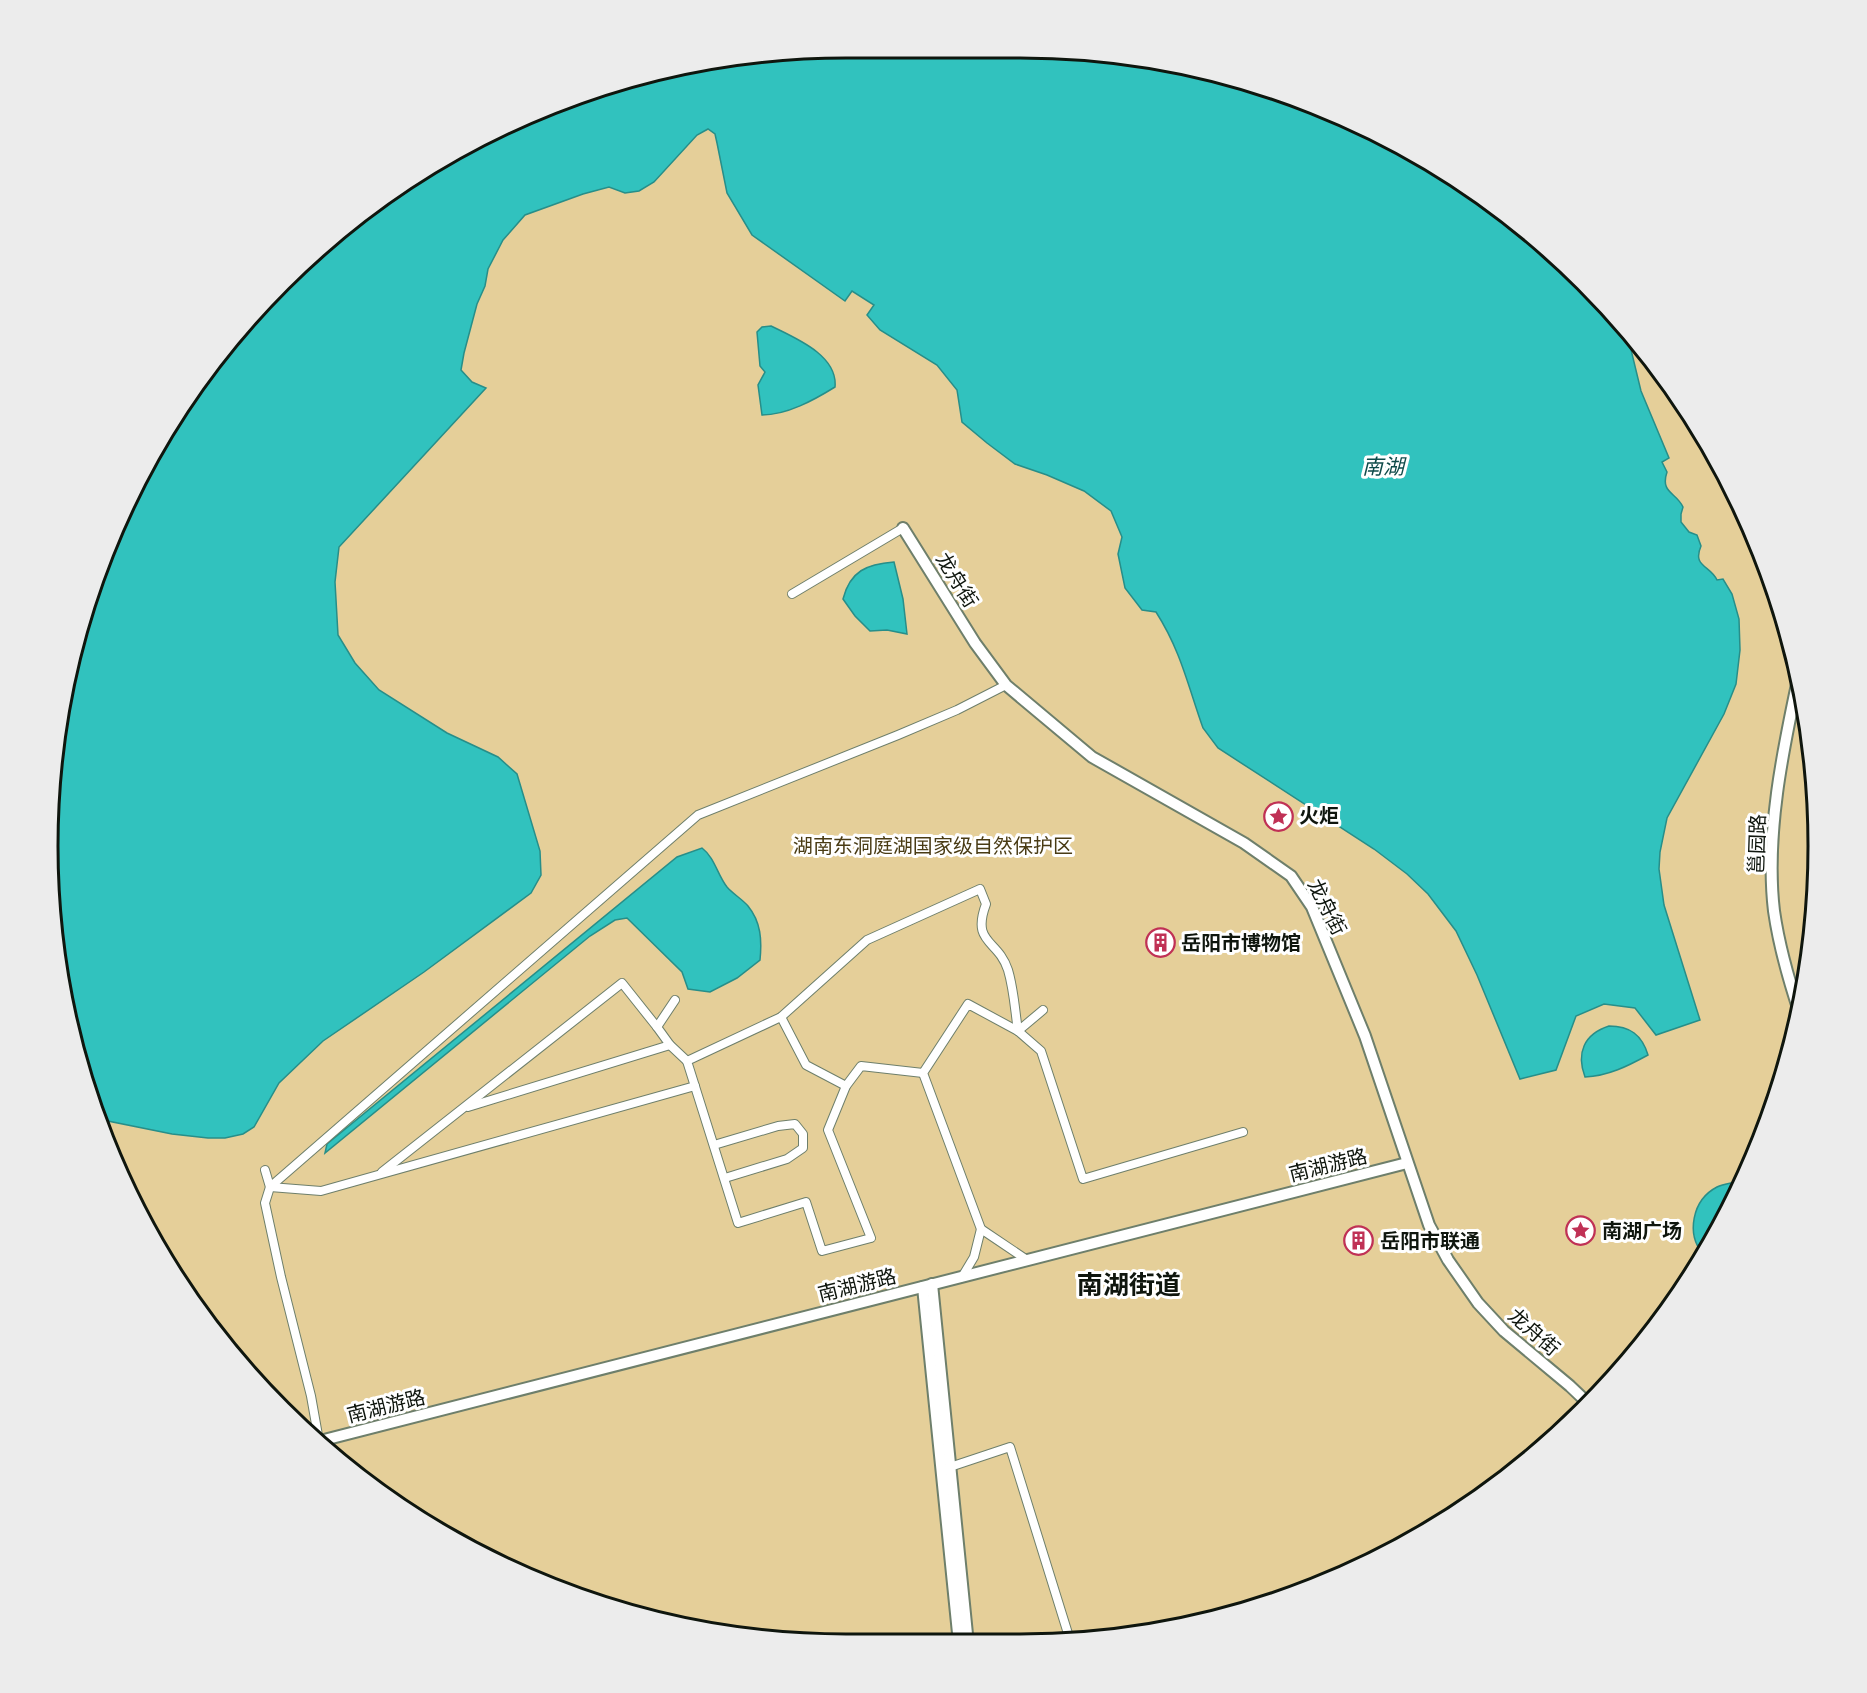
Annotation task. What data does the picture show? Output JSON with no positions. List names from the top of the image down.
{
  "streets": {
    "street": ["龙舟街", "邕园路", "南湖游路"]
  },
  "crossings": [
    ["龙舟街", "南湖游路"]
  ],
  "districts": ["南湖街道"],
  "water": ["南湖"],
  "parks": ["湖南东洞庭湖国家级自然保护区"],
  "places": {
    "place": ["火炬", "南湖广场"],
    "building": ["岳阳市博物馆", "岳阳市联通"]
  }
}
